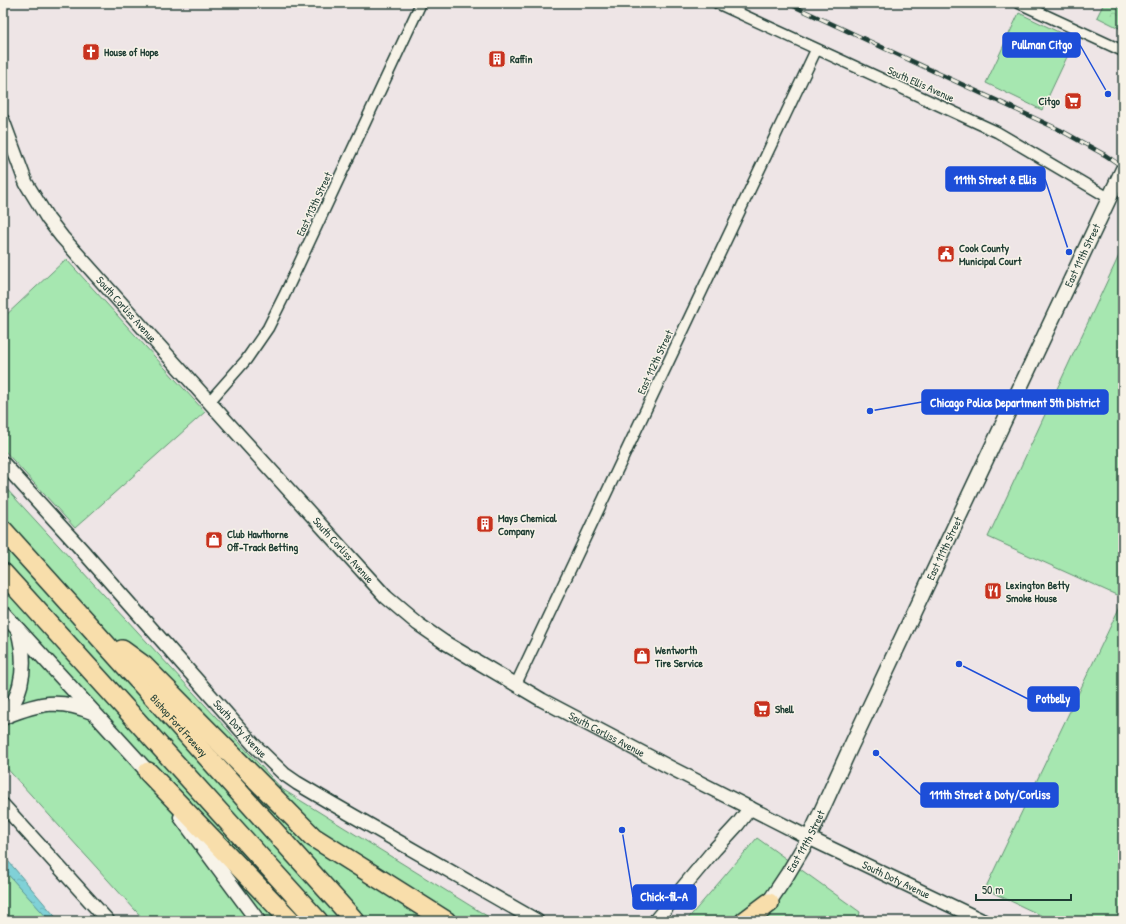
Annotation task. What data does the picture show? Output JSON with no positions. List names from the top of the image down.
{
  "streets": {
    "highway": ["Bishop Ford Freeway"],
    "main road": ["East 111th Street"],
    "street": [
      "South Ellis Avenue",
      "East 113th Street",
      "South Corliss Avenue",
      "East 112th Street",
      "South Doty Avenue"
    ]
  },
  "crossings": [
    ["South Ellis Avenue", "East 111th Street"],
    ["South Ellis Avenue", "East 112th Street"],
    ["East 113th Street", "South Corliss Avenue"],
    ["East 111th Street", "South Corliss Avenue"],
    ["East 111th Street", "South Doty Avenue"],
    ["South Corliss Avenue", "East 112th Street"],
    ["South Corliss Avenue", "South Doty Avenue"]
  ],
  "places": {
    "church": ["House of Hope"],
    "building": ["Raffin", "Mays Chemical Company"],
    "other": [
      "Pullman Citgo",
      "111th Street & Ellis",
      "Chicago Police Department 5th District",
      "Potbelly",
      "111th Street & Doty/Corliss",
      "Chick-fil-A"
    ],
    "supermarket": ["Citgo", "Shell"],
    "public building": ["Cook County Municipal Court"],
    "shop": ["Club Hawthorne Off-Track Betting", "Wentworth Tire Service"],
    "restaurant": ["Lexington Betty Smoke House"]
  },
  "scale_bar": "50 m"
}
